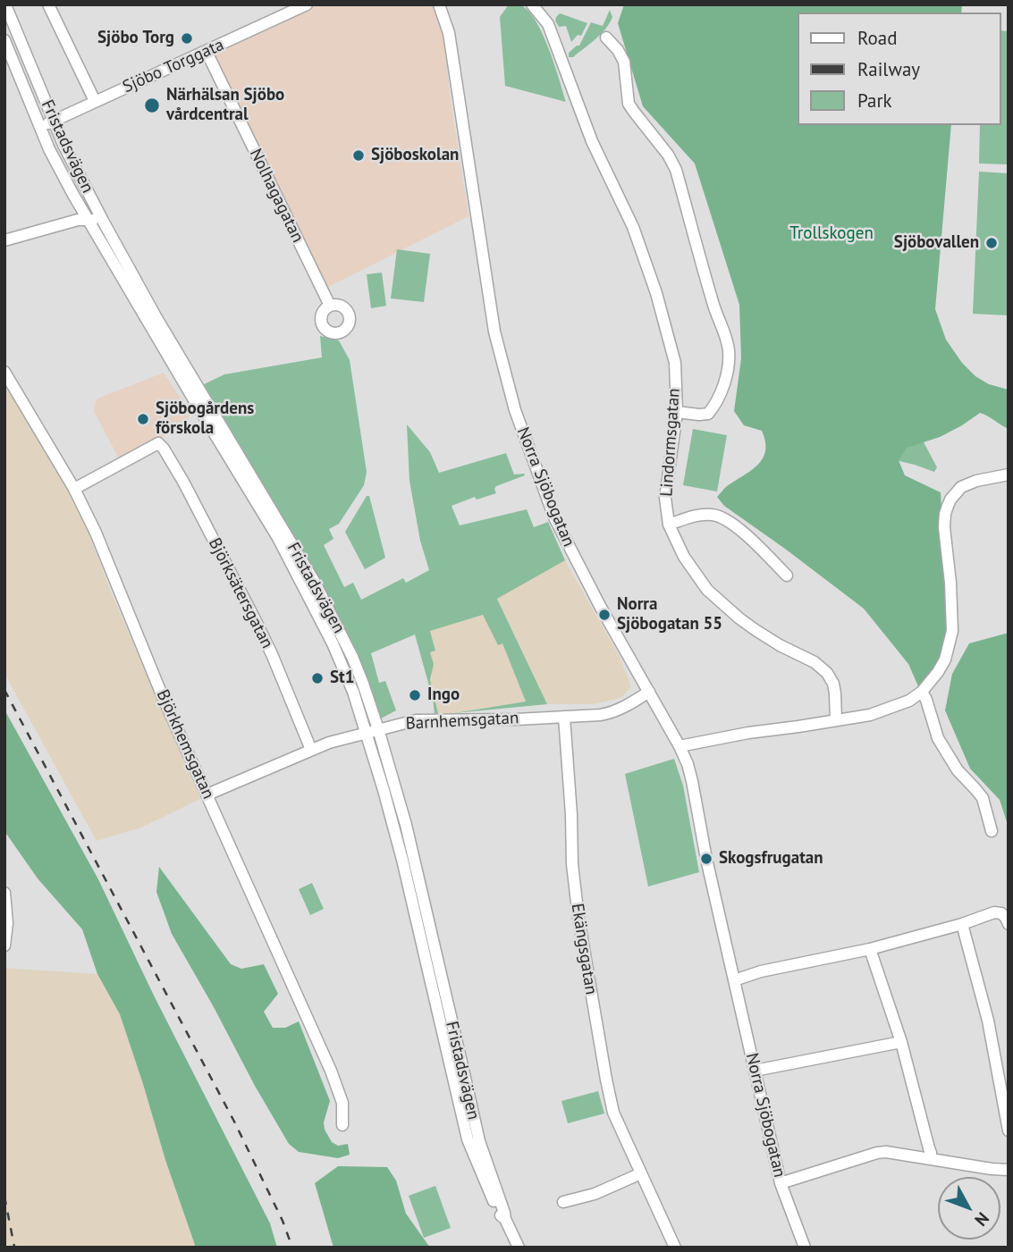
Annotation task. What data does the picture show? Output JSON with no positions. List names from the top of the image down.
{
  "streets": {
    "street": [
      "Sjöbo Torggata",
      "Fristadsvägen",
      "Nolhagagatan",
      "Lindormsgatan",
      "Norra Sjöbogatan",
      "Björksätersgatan",
      "Barnhemsgatan",
      "Björkhemsgatan",
      "Ekängsgatan"
    ]
  },
  "crossings": [
    ["Sjöbo Torggata", "Fristadsvägen"],
    ["Sjöbo Torggata", "Nolhagagatan"],
    ["Fristadsvägen", "Barnhemsgatan"],
    ["Norra Sjöbogatan", "Barnhemsgatan"],
    ["Björksätersgatan", "Barnhemsgatan"],
    ["Björksätersgatan", "Björkhemsgatan"],
    ["Barnhemsgatan", "Björkhemsgatan"],
    ["Barnhemsgatan", "Ekängsgatan"]
  ],
  "parks": ["Trollskogen"],
  "places": [
    "Sjöbo Torg",
    "Närhälsan Sjöbo vårdcentral",
    "Sjöboskolan",
    "Sjöbovallen",
    "Sjöbogårdens förskola",
    "Norra Sjöbogatan 55",
    "St1",
    "Ingo",
    "Skogsfrugatan"
  ],
  "legend": ["Road", "Railway", "Park"],
  "north": "bottom right"
}
